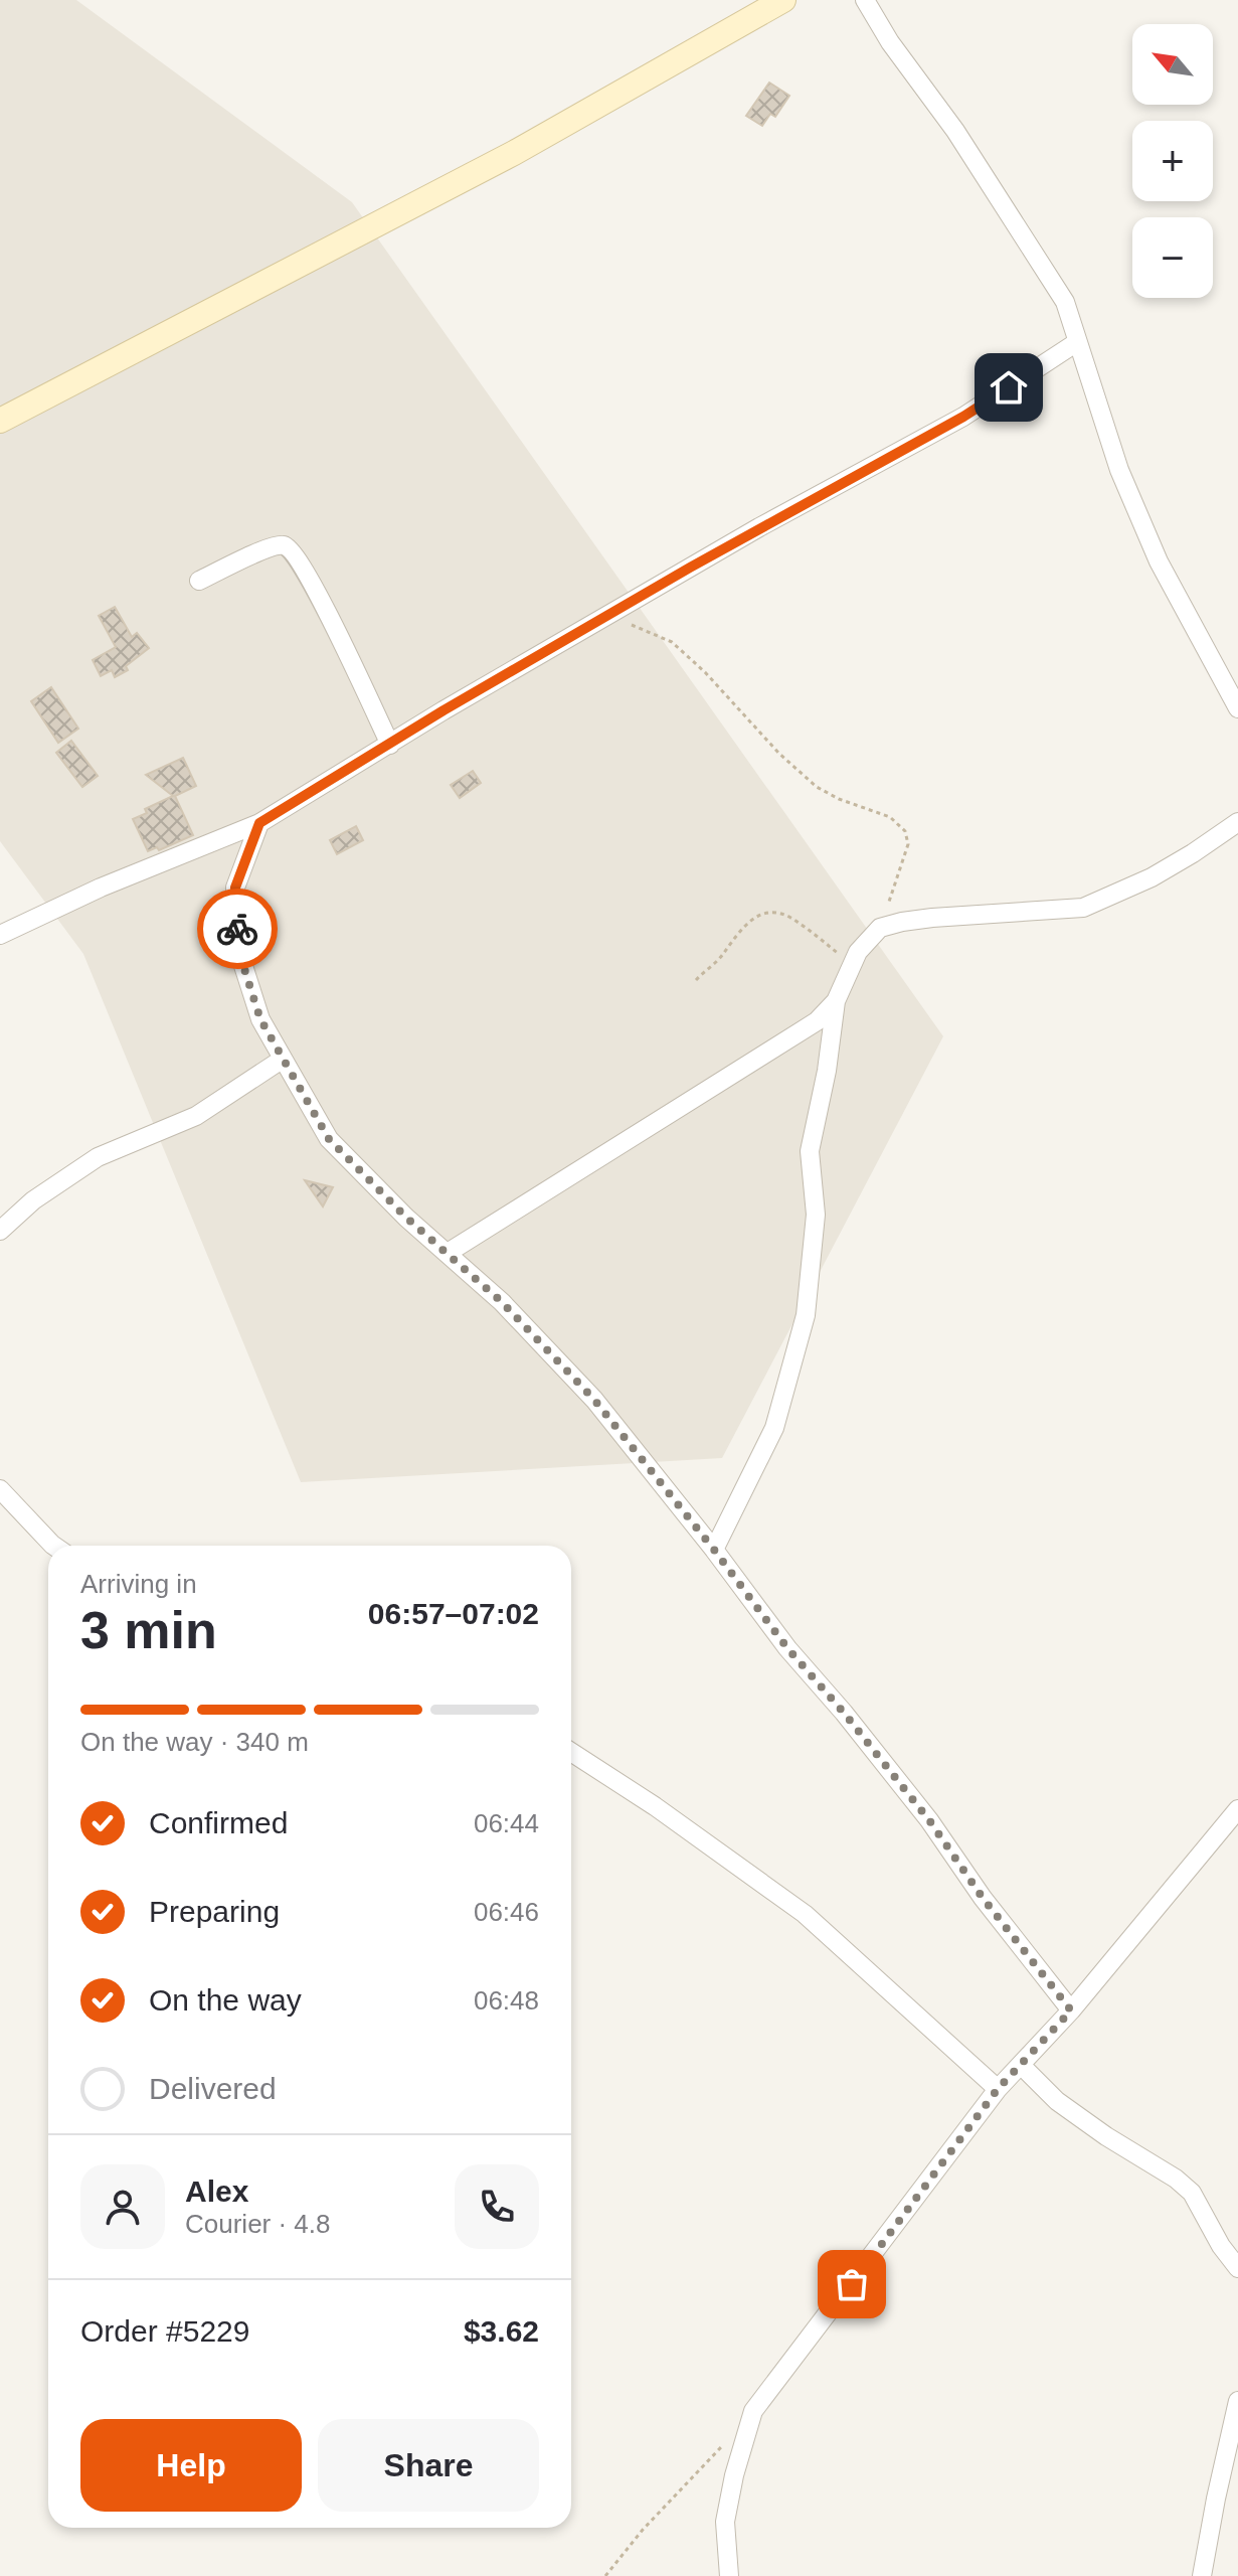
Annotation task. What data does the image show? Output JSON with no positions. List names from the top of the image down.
{
  "north": "top left",
  "page": {
    "map_buttons": ["+", "−"],
    "heading": ["3 min", "Arriving in", "06:57–07:02"],
    "panel": [
      "Alex",
      "Courier · 4.8",
      "Order #5229",
      "$3.62"
    ],
    "bar": "On the way · 340 m",
    "list": [
      ["Confirmed", "06:44"],
      ["Preparing", "06:46"],
      ["On the way", "06:48"],
      "Delivered"
    ],
    "buttons": ["Help", "Share"]
  }
}
